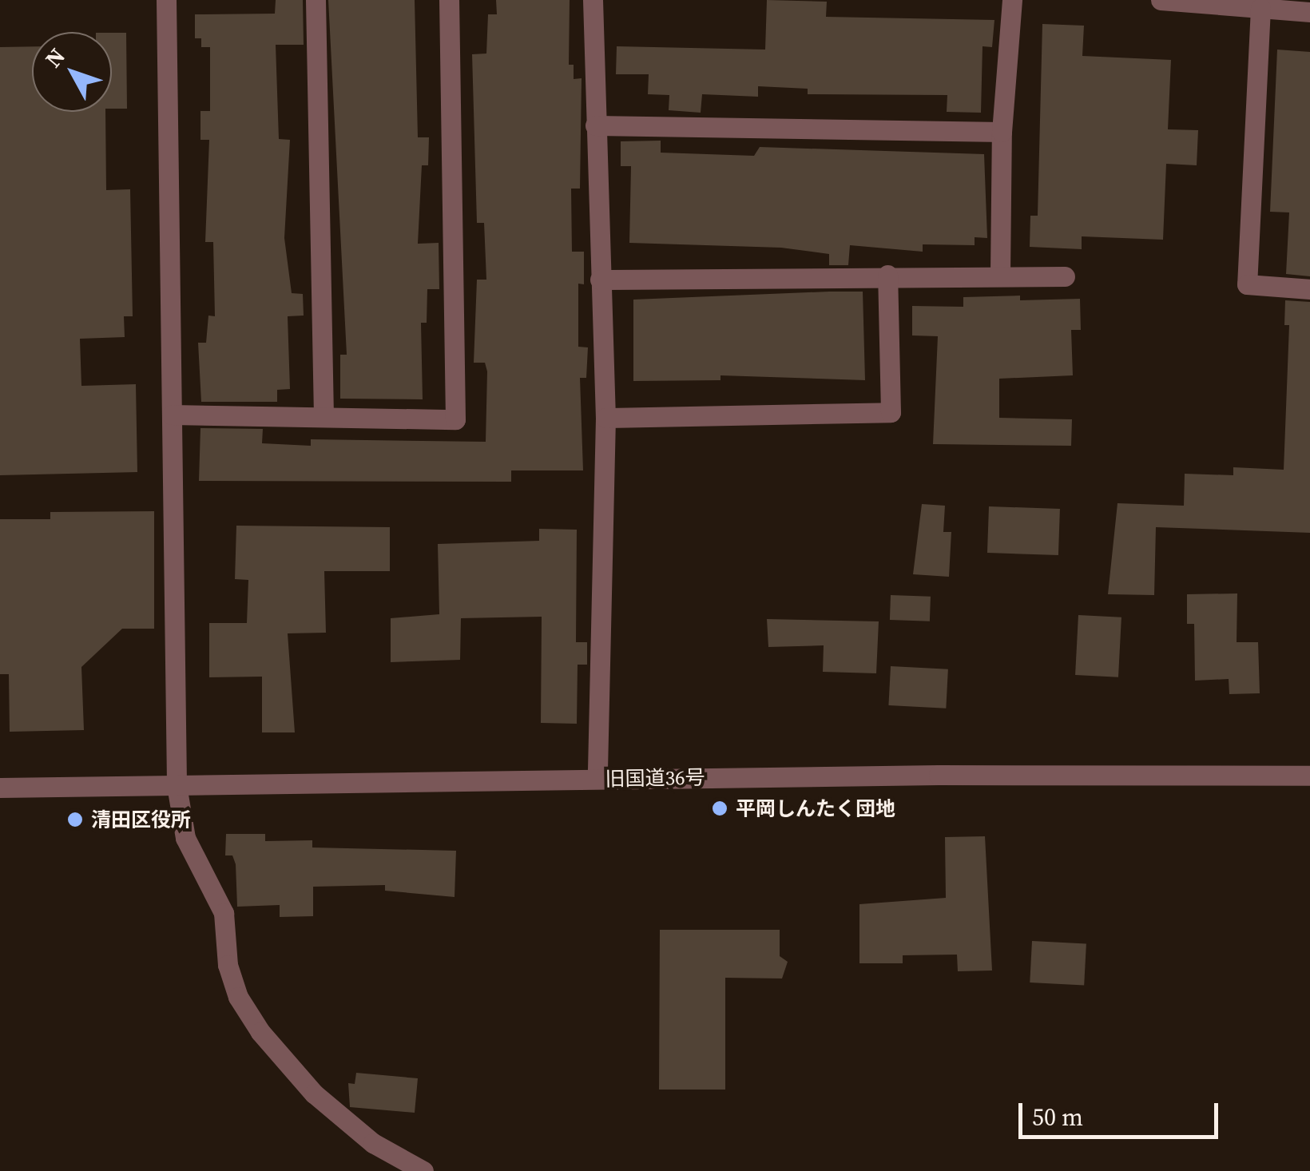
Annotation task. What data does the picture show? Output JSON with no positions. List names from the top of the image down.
{
  "streets": {
    "street": ["旧国道36号"]
  },
  "places": ["平岡しんたく団地", "清田区役所"],
  "scale_bar": "50 m",
  "north": "top left"
}
